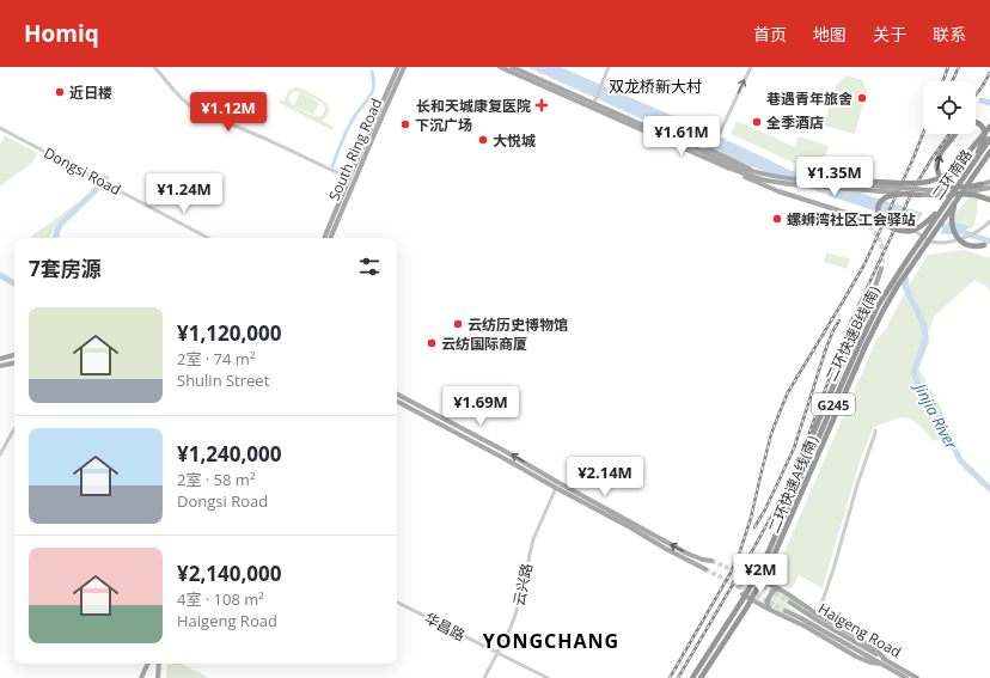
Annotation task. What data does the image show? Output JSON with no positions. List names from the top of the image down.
{
  "streets": {
    "highway": ["二环快速B线(南)", "二环快速A线(南)"],
    "main road": [
      "South Ring Road",
      "二环南路",
      "G245",
      "Haigeng Road"
    ],
    "street": ["Dongsi Road", "云兴路", "华昌路"]
  },
  "crossings": [
    ["二环南路", "二环快速B线(南)"],
    ["二环南路", "二环快速A线(南)"],
    ["云兴路", "华昌路"]
  ],
  "districts": ["双龙桥新大村", "YONGCHANG"],
  "water": ["Jinjia River"],
  "places": {
    "other": [
      "近日楼",
      "巷遇青年旅舍",
      "全季酒店",
      "下沉广场",
      "大悦城",
      "螺蛳湾社区工会驿站",
      "云纺历史博物馆",
      "云纺国际商厦"
    ],
    "health": ["长和天城康复医院"]
  },
  "page": {
    "header": "Homiq",
    "nav": [
      "首页",
      "地图",
      "关于",
      "联系"
    ],
    "price": [
      "¥1.12M",
      "¥1.61M",
      "¥1.35M",
      "¥1.24M",
      "¥1.69M",
      "¥2.14M",
      "¥2M"
    ],
    "heading": "7套房源",
    "list": [
      {
        "name": "¥1,120,000",
        "note": "2室 · 74 m² · Shulin Street"
      },
      {
        "name": "¥1,240,000",
        "note": "2室 · 58 m² · Dongsi Road"
      },
      {
        "name": "¥2,140,000",
        "note": "4室 · 108 m² · Haigeng Road"
      }
    ]
  }
}
